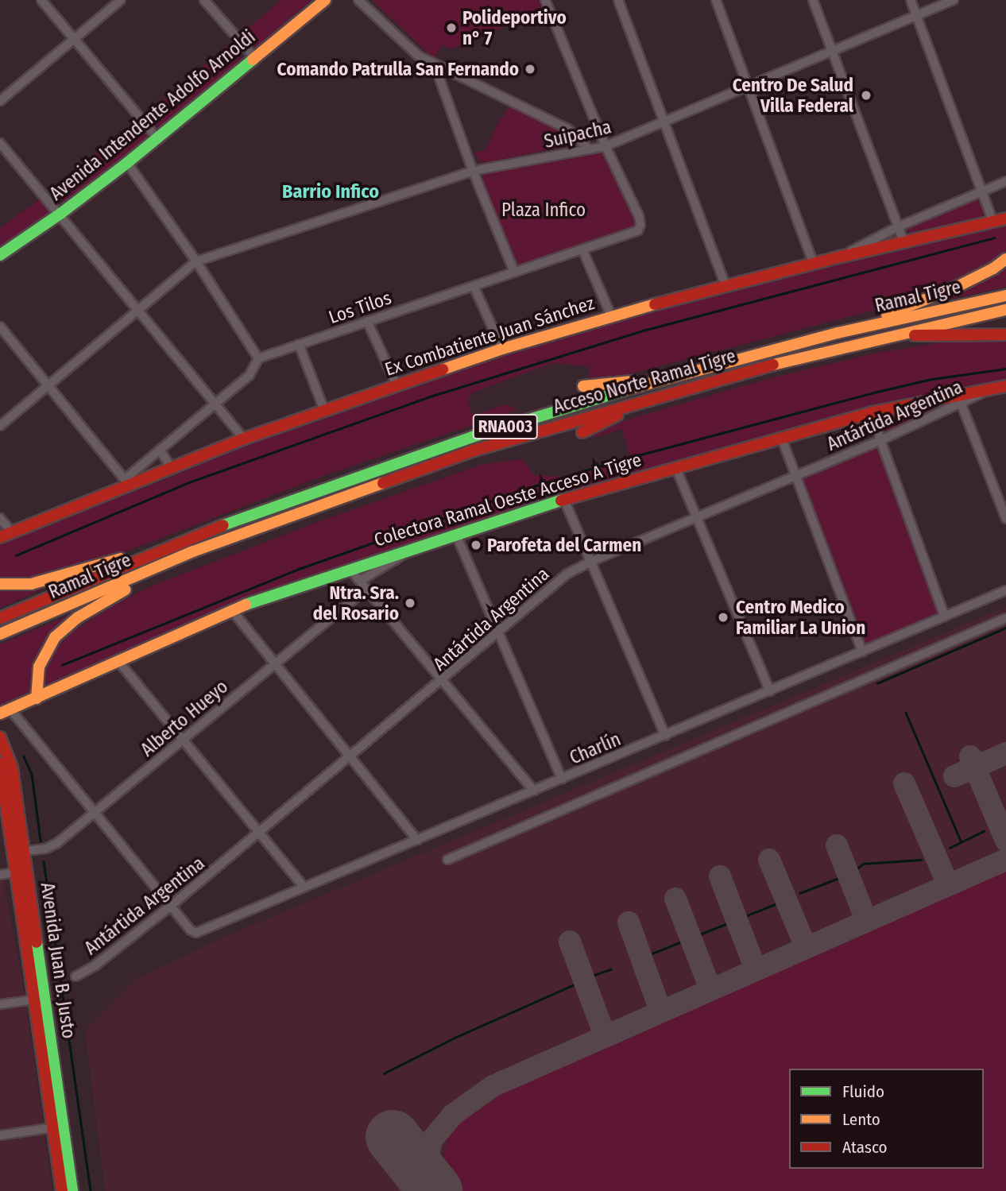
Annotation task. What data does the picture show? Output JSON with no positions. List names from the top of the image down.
{
  "streets": {
    "main road": [
      "Avenida Intendente Adolfo Arnoldi",
      "Ramal Tigre",
      "Ex Combatiente Juan Sánchez",
      "Acceso Norte Ramal Tigre",
      "RNA003",
      "Colectora Ramal Oeste Acceso A Tigre",
      "Avenida Juan B. Justo"
    ],
    "street": [
      "Suipacha",
      "Los Tilos",
      "Antártida Argentina",
      "Alberto Hueyo",
      "Charlín"
    ]
  },
  "crossings": [
    ["Suipacha", "Los Tilos"],
    ["Ramal Tigre", "Acceso Norte Ramal Tigre"],
    ["Antártida Argentina", "Colectora Ramal Oeste Acceso A Tigre"],
    ["Antártida Argentina", "Charlín"],
    ["Alberto Hueyo", "Avenida Juan B. Justo"]
  ],
  "districts": ["Barrio Infico"],
  "parks": ["Plaza Infico"],
  "places": [
    "Polideportivo n° 7",
    "Comando Patrulla San Fernando",
    "Centro De Salud Villa Federal",
    "Parofeta del Carmen",
    "Ntra. Sra. del Rosario",
    "Centro Medico Familiar La Union"
  ],
  "legend": ["Fluido", "Lento", "Atasco"]
}
